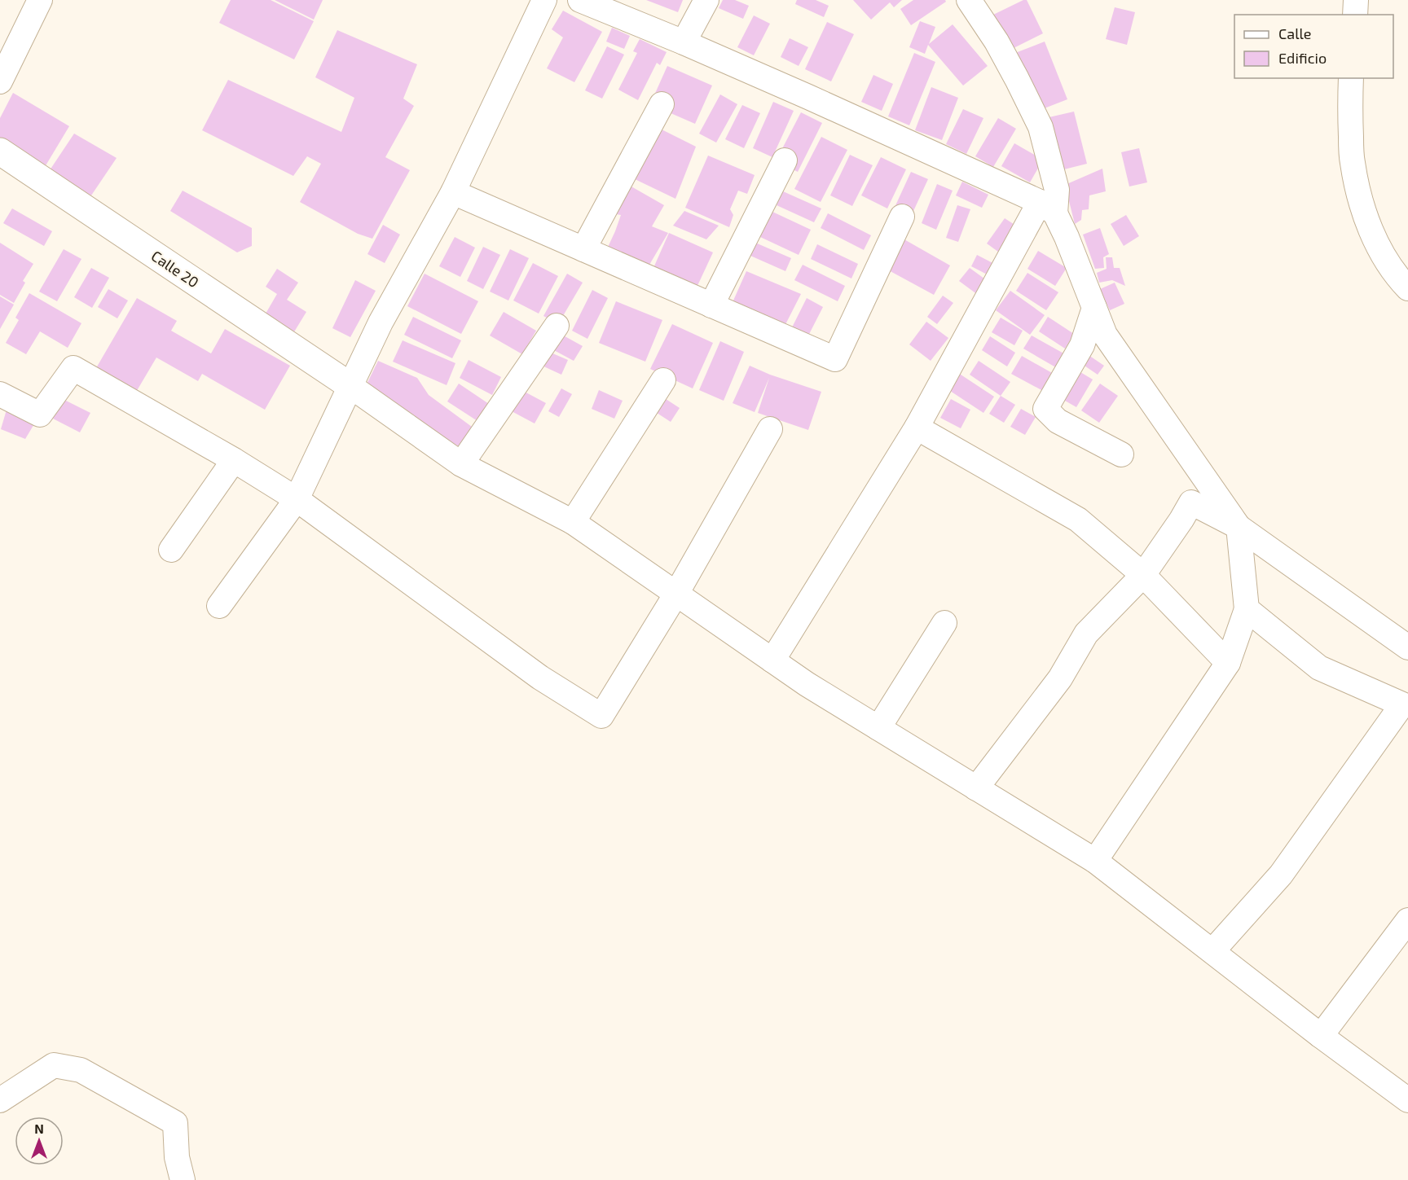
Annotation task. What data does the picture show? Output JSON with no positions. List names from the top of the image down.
{
  "streets": {
    "main road": ["Calle 20"]
  },
  "legend": ["Calle", "Edificio"],
  "north": "top"
}
